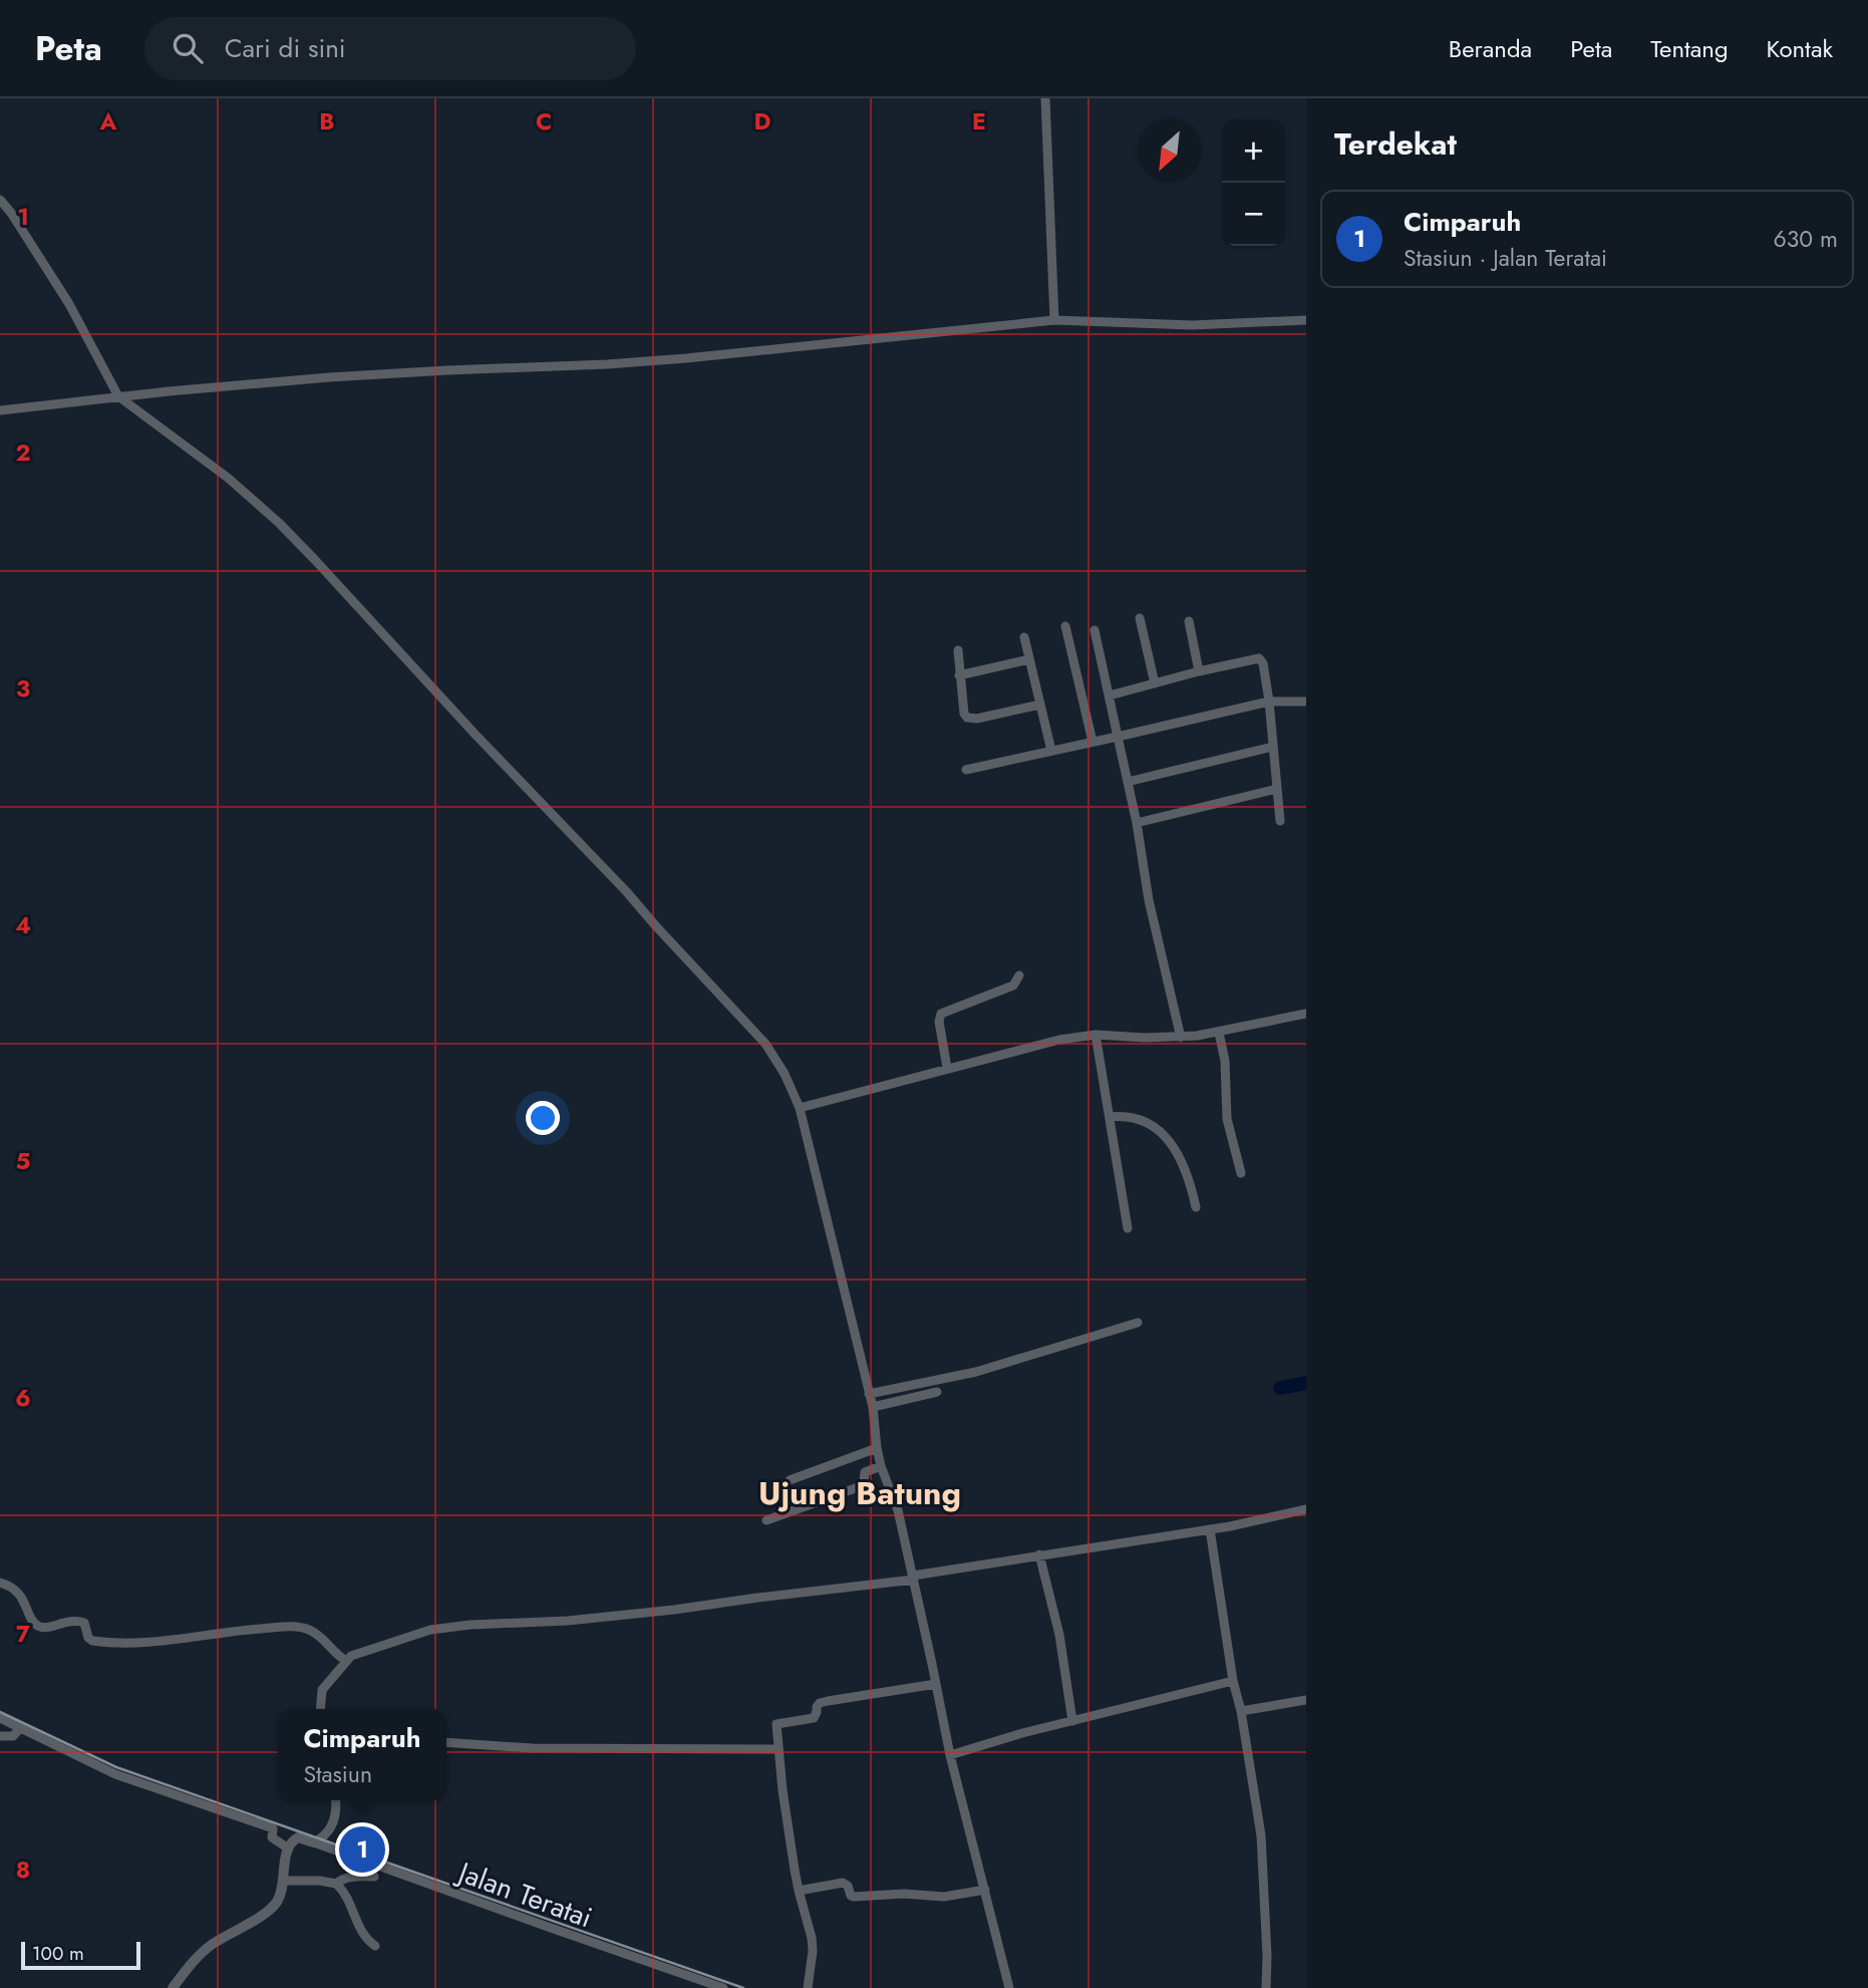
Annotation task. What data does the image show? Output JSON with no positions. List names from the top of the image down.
{
  "streets": {
    "street": ["Jalan Teratai"]
  },
  "districts": ["Ujung Batung"],
  "scale_bar": "100 m",
  "north": "bottom left",
  "page": {
    "header": "Peta",
    "search": "Cari di sini",
    "nav": [
      "Beranda",
      "Peta",
      "Tentang",
      "Kontak"
    ],
    "heading": "Terdekat",
    "map_buttons": ["+", "−"],
    "list": [
      {
        "mark": "1",
        "name": "Cimparuh",
        "note": "Stasiun · Jalan Teratai",
        "value": "630 m"
      }
    ],
    "popup": ["Cimparuh", "Stasiun"],
    "pins": "1",
    "scale": "100 m"
  },
  "grid": {
    "columns": [
      "A",
      "B",
      "C",
      "D",
      "E"
    ],
    "rows": [
      "1",
      "2",
      "3",
      "4",
      "5",
      "6",
      "7",
      "8"
    ]
  }
}
